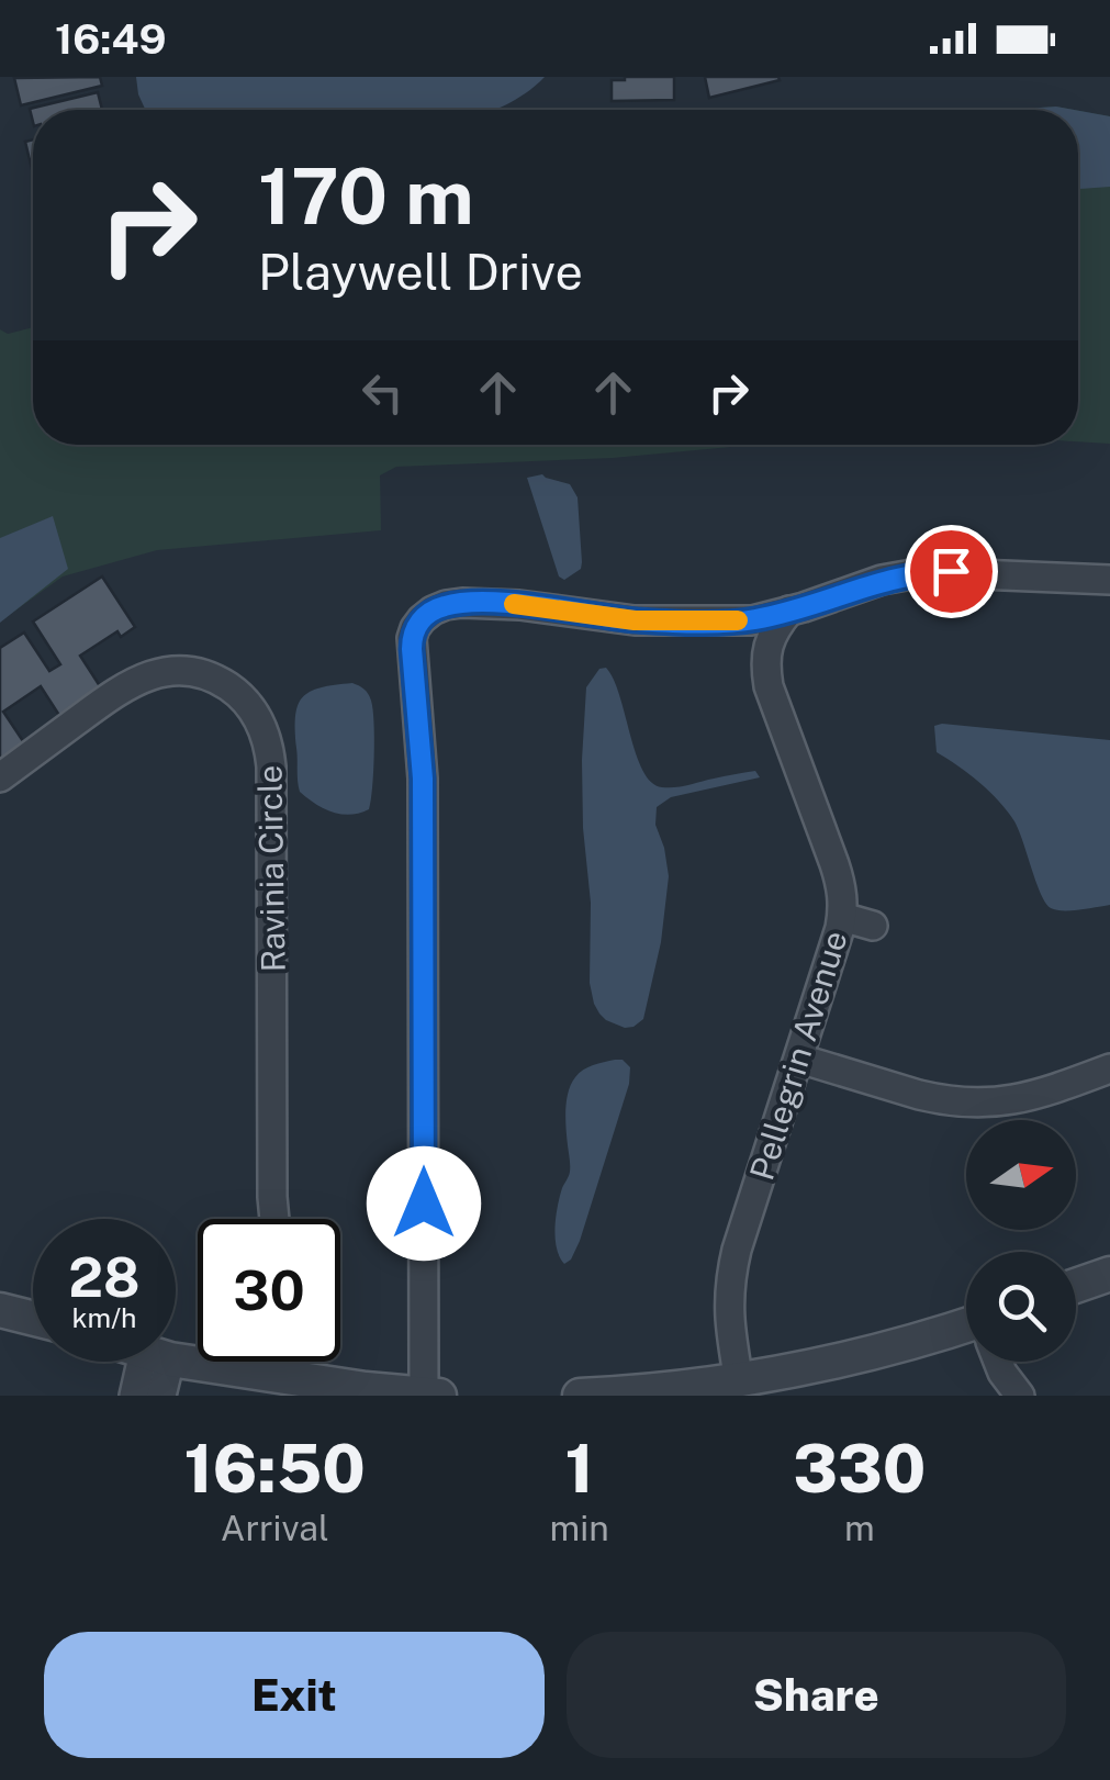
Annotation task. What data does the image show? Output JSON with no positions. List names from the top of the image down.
{
  "streets": {
    "street": ["Ravinia Circle", "Pellegrin Avenue"]
  },
  "north": "right",
  "page": {
    "status": "16:49",
    "turn": ["170 m", "Playwell Drive"],
    "speed": "28 km/h",
    "limit": "30",
    "eta": [
      "16:50",
      "Arrival",
      "1",
      "min",
      "330",
      "m"
    ],
    "buttons": ["Exit", "Share"]
  }
}
